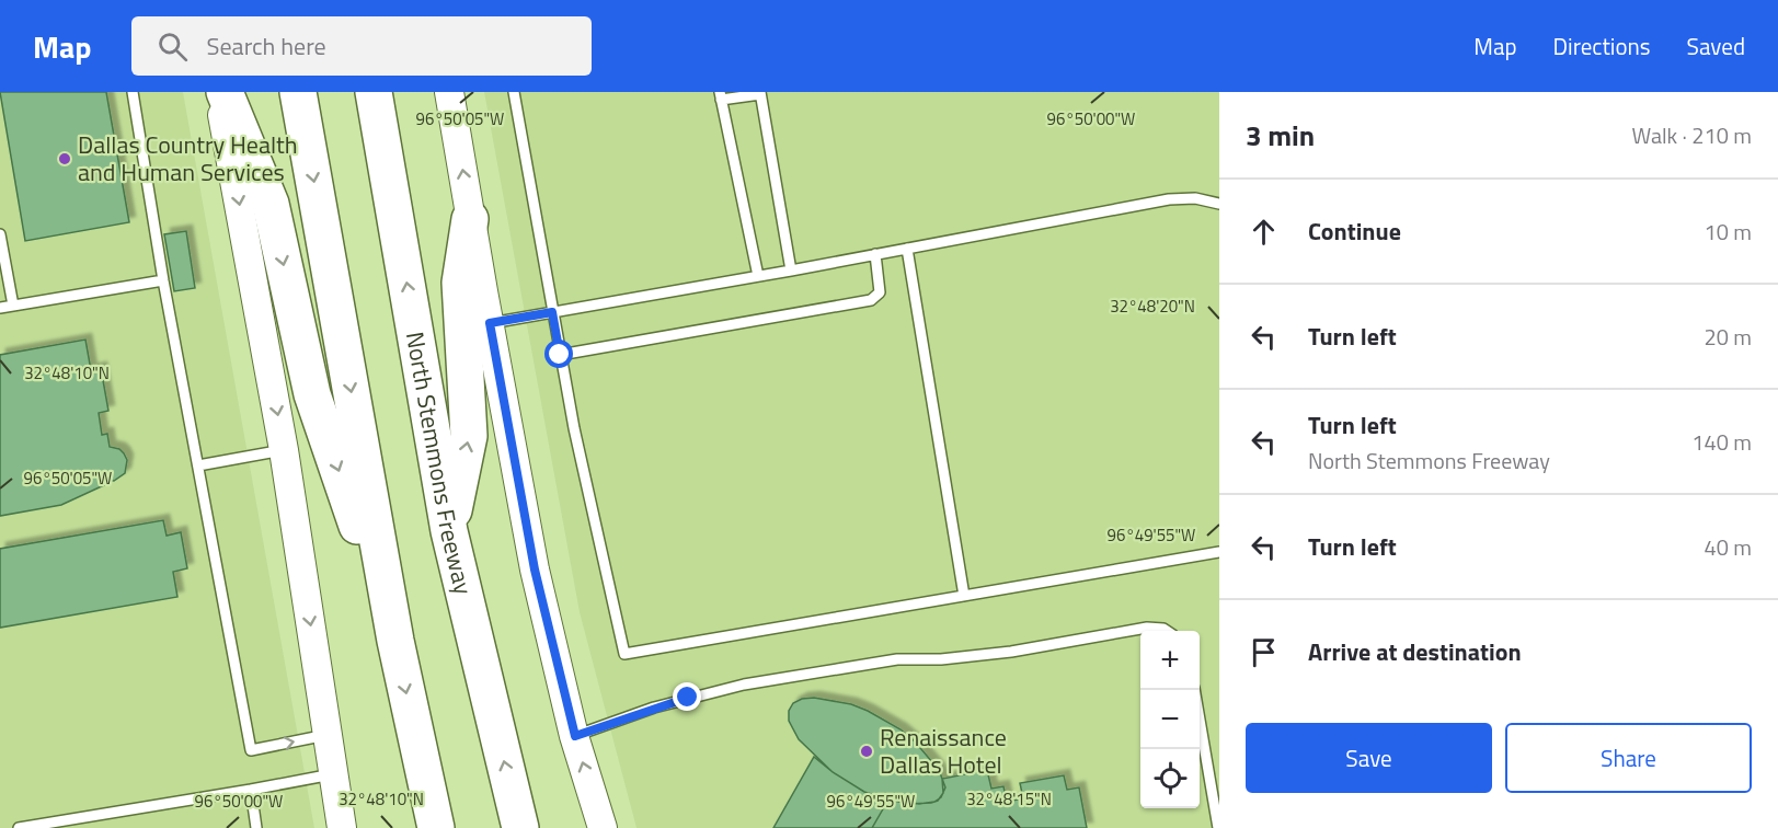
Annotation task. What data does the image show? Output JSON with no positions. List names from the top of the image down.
{
  "streets": {
    "highway": ["North Stemmons Freeway"]
  },
  "places": ["Dallas Country Health and Human Services", "Renaissance Dallas Hotel"],
  "page": {
    "header": "Map",
    "search": "Search here",
    "nav": ["Map", "Directions", "Saved"],
    "heading": ["3 min", "Walk · 210 m"],
    "list": [
      ["Continue", "10 m"],
      ["Turn left", "20 m"],
      ["Turn left", "North Stemmons Freeway", "140 m"],
      ["Turn left", "40 m"],
      "Arrive at destination"
    ],
    "map_buttons": ["+", "−"],
    "buttons": ["Save", "Share"]
  },
  "coordinates": [
    "96°50'05\"W",
    "96°50'00\"W",
    "32°48'20\"N",
    "32°48'10\"N",
    "96°49'55\"W",
    "32°48'15\"N"
  ]
}
